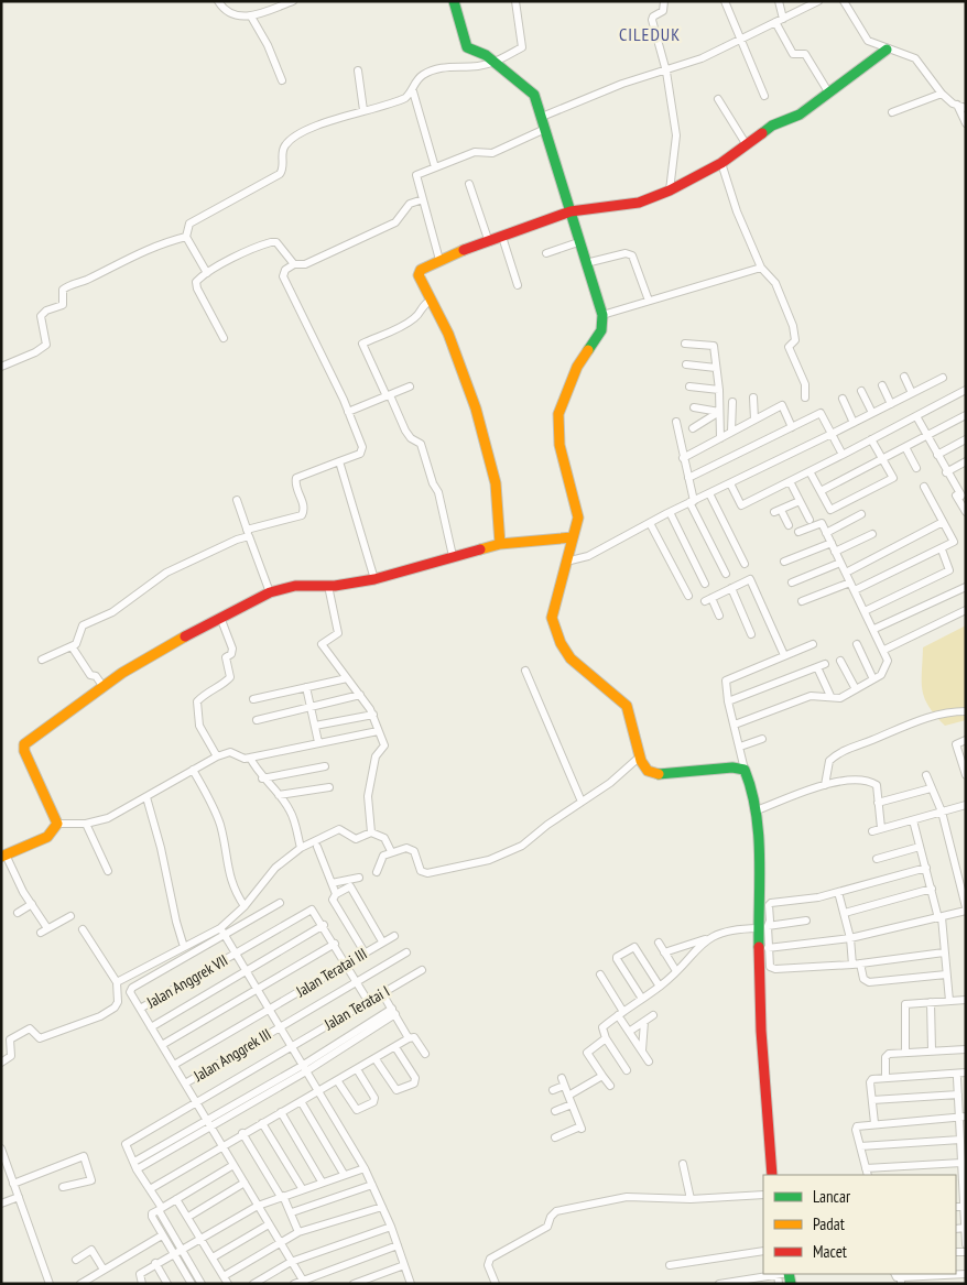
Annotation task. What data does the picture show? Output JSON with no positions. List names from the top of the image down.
{
  "streets": {
    "street": [
      "Jalan Teratai III",
      "Jalan Anggrek VII",
      "Jalan Teratai I",
      "Jalan Anggrek III"
    ]
  },
  "districts": ["CILEDUK"],
  "legend": ["Lancar", "Padat", "Macet"]
}
